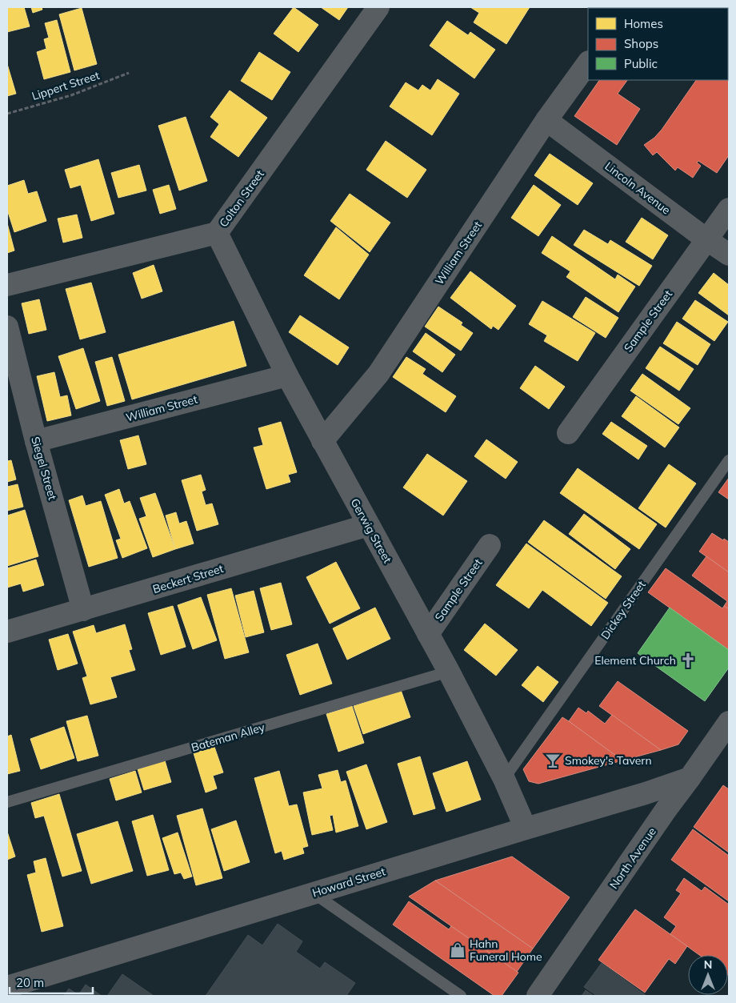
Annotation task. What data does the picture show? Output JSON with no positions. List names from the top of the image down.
{
  "streets": {
    "street": [
      "Lincoln Avenue",
      "Colton Street",
      "William Street",
      "Sample Street",
      "Siegel Street",
      "Gerwig Street",
      "Beckert Street",
      "North Avenue",
      "Howard Street"
    ],
    "lane": ["Dickey Street", "Bateman Alley"],
    "path": ["Lippert Street"]
  },
  "crossings": [
    ["Lincoln Avenue", "William Street"],
    ["Lincoln Avenue", "Sample Street"],
    ["Colton Street", "Gerwig Street"],
    ["William Street", "Siegel Street"],
    ["William Street", "Gerwig Street"],
    ["Sample Street", "Gerwig Street"],
    ["Siegel Street", "Beckert Street"],
    ["Gerwig Street", "Beckert Street"],
    ["Gerwig Street", "Dickey Street"],
    ["Gerwig Street", "Bateman Alley"],
    ["Gerwig Street", "Howard Street"],
    ["North Avenue", "Howard Street"]
  ],
  "places": {
    "church": ["Element Church"],
    "bar": ["Smokey's Tavern"],
    "shop": ["Hahn Funeral Home"]
  },
  "legend": ["Homes", "Shops", "Public"],
  "scale_bar": "20 m",
  "north": "top"
}
